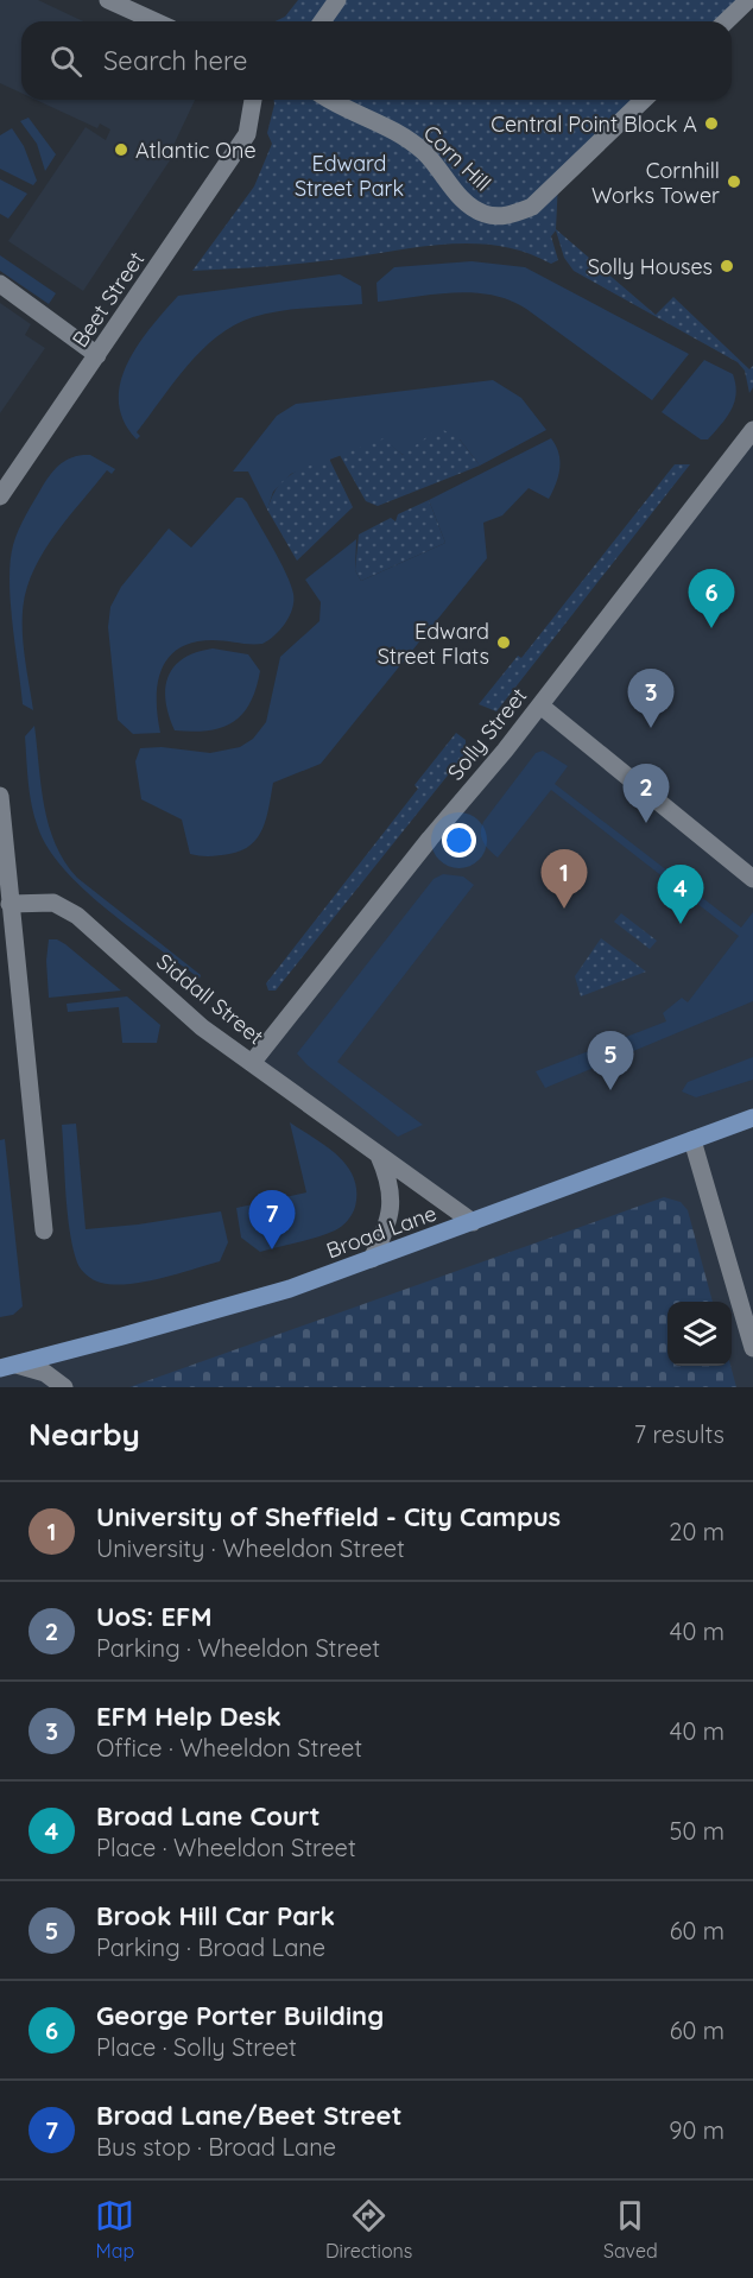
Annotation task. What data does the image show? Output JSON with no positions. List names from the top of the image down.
{
  "streets": {
    "main road": ["Broad Lane"],
    "street": [
      "Corn Hill",
      "Beet Street",
      "Solly Street",
      "Siddall Street"
    ]
  },
  "crossings": [
    ["Solly Street", "Siddall Street"],
    ["Siddall Street", "Broad Lane"]
  ],
  "parks": ["Edward Street Park"],
  "places": [
    "Central Point Block A",
    "Atlantic One",
    "Cornhill Works Tower",
    "Solly Houses",
    "Edward Street Flats"
  ],
  "page": {
    "search": "Search here",
    "pins": [
      "6",
      "3",
      "2",
      "1",
      "4",
      "5",
      "7"
    ],
    "heading": ["Nearby", "7 results"],
    "list": [
      {
        "mark": "1",
        "name": "University of Sheffield - City Campus",
        "note": "University · Wheeldon Street",
        "value": "20 m"
      },
      {
        "mark": "2",
        "name": "UoS: EFM",
        "note": "Parking · Wheeldon Street",
        "value": "40 m"
      },
      {
        "mark": "3",
        "name": "EFM Help Desk",
        "note": "Office · Wheeldon Street",
        "value": "40 m"
      },
      {
        "mark": "4",
        "name": "Broad Lane Court",
        "note": "Place · Wheeldon Street",
        "value": "50 m"
      },
      {
        "mark": "5",
        "name": "Brook Hill Car Park",
        "note": "Parking · Broad Lane",
        "value": "60 m"
      },
      {
        "mark": "6",
        "name": "George Porter Building",
        "note": "Place · Solly Street",
        "value": "60 m"
      },
      {
        "mark": "7",
        "name": "Broad Lane/Beet Street",
        "note": "Bus stop · Broad Lane",
        "value": "90 m"
      }
    ],
    "nav": ["Map", "Directions", "Saved"]
  }
}
